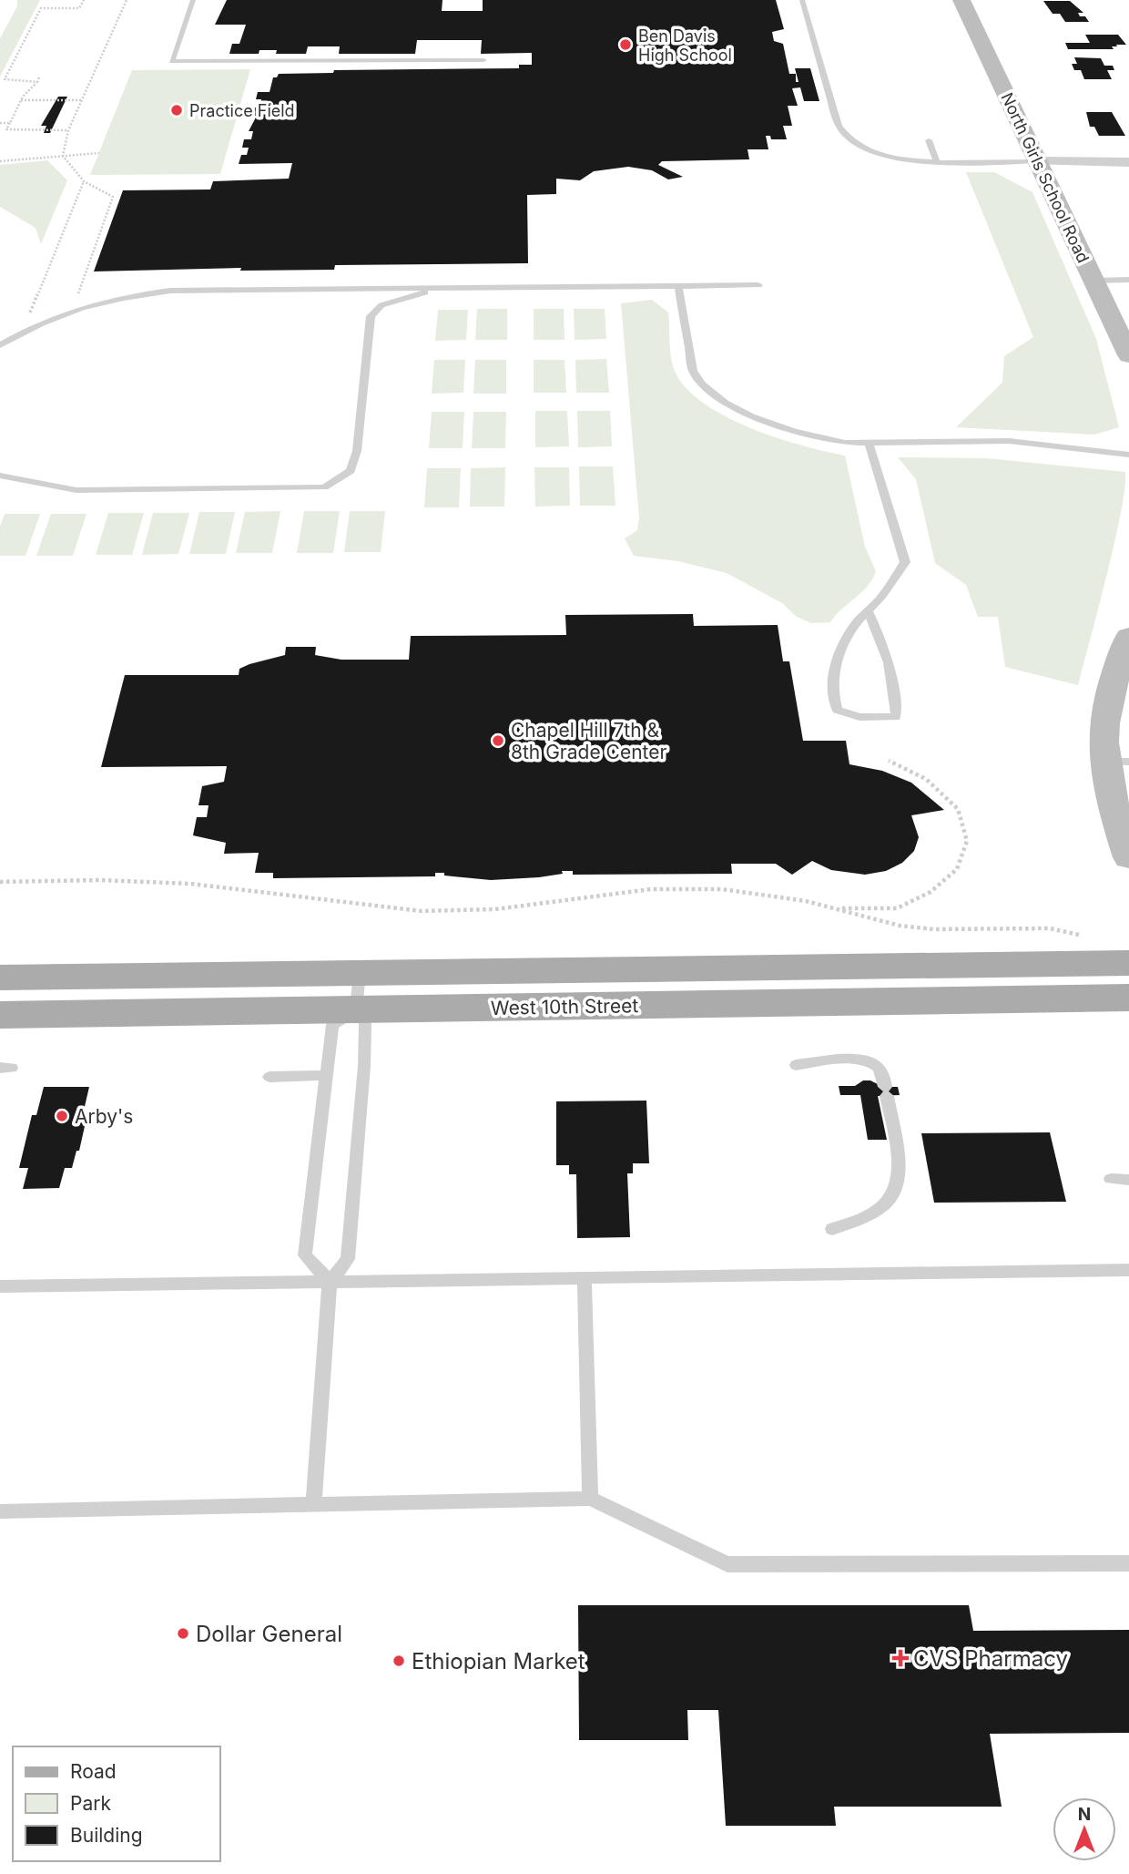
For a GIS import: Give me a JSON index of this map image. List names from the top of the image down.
{
  "streets": {
    "main road": ["North Girls School Road", "West 10th Street"]
  },
  "places": {
    "other": [
      "Ben Davis High School",
      "Practice Field",
      "Chapel Hill 7th & 8th Grade Center",
      "Arby's",
      "Dollar General",
      "Ethiopian Market"
    ],
    "health": ["CVS Pharmacy"]
  },
  "legend": ["Road", "Park", "Building"],
  "north": "top"
}
